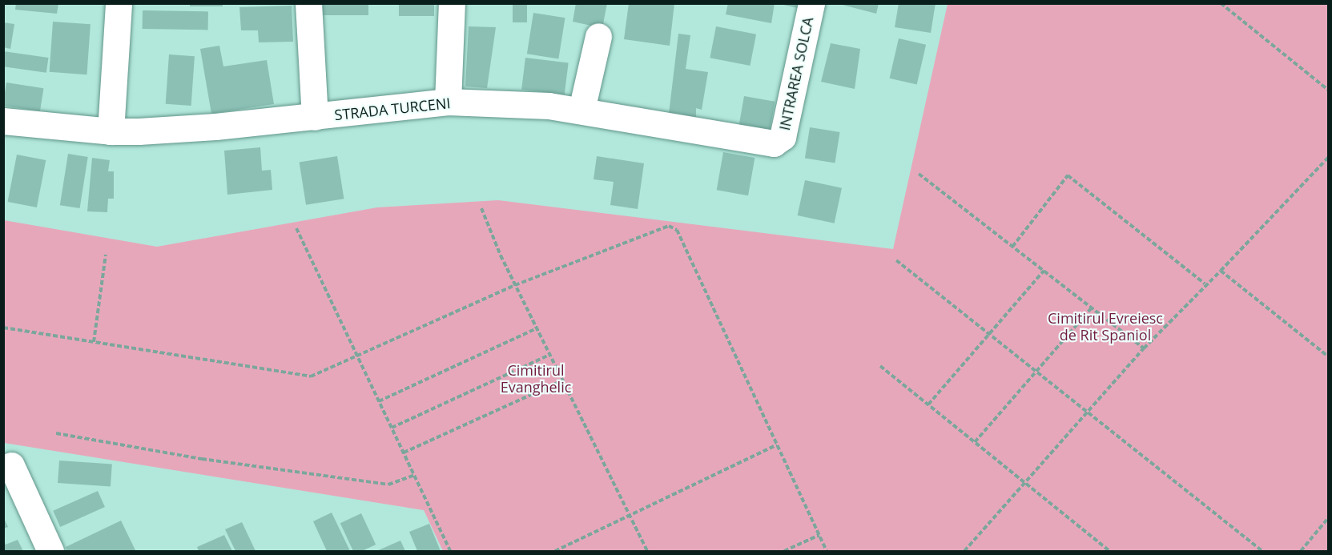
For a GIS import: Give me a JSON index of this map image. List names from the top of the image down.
{
  "streets": {
    "street": ["INTRAREA SOLCA", "STRADA TURCENI"]
  },
  "crossings": [
    ["INTRAREA SOLCA", "STRADA TURCENI"]
  ],
  "parks": ["Cimitirul Evreiesc de Rit Spaniol", "Cimitirul Evanghelic"]
}
